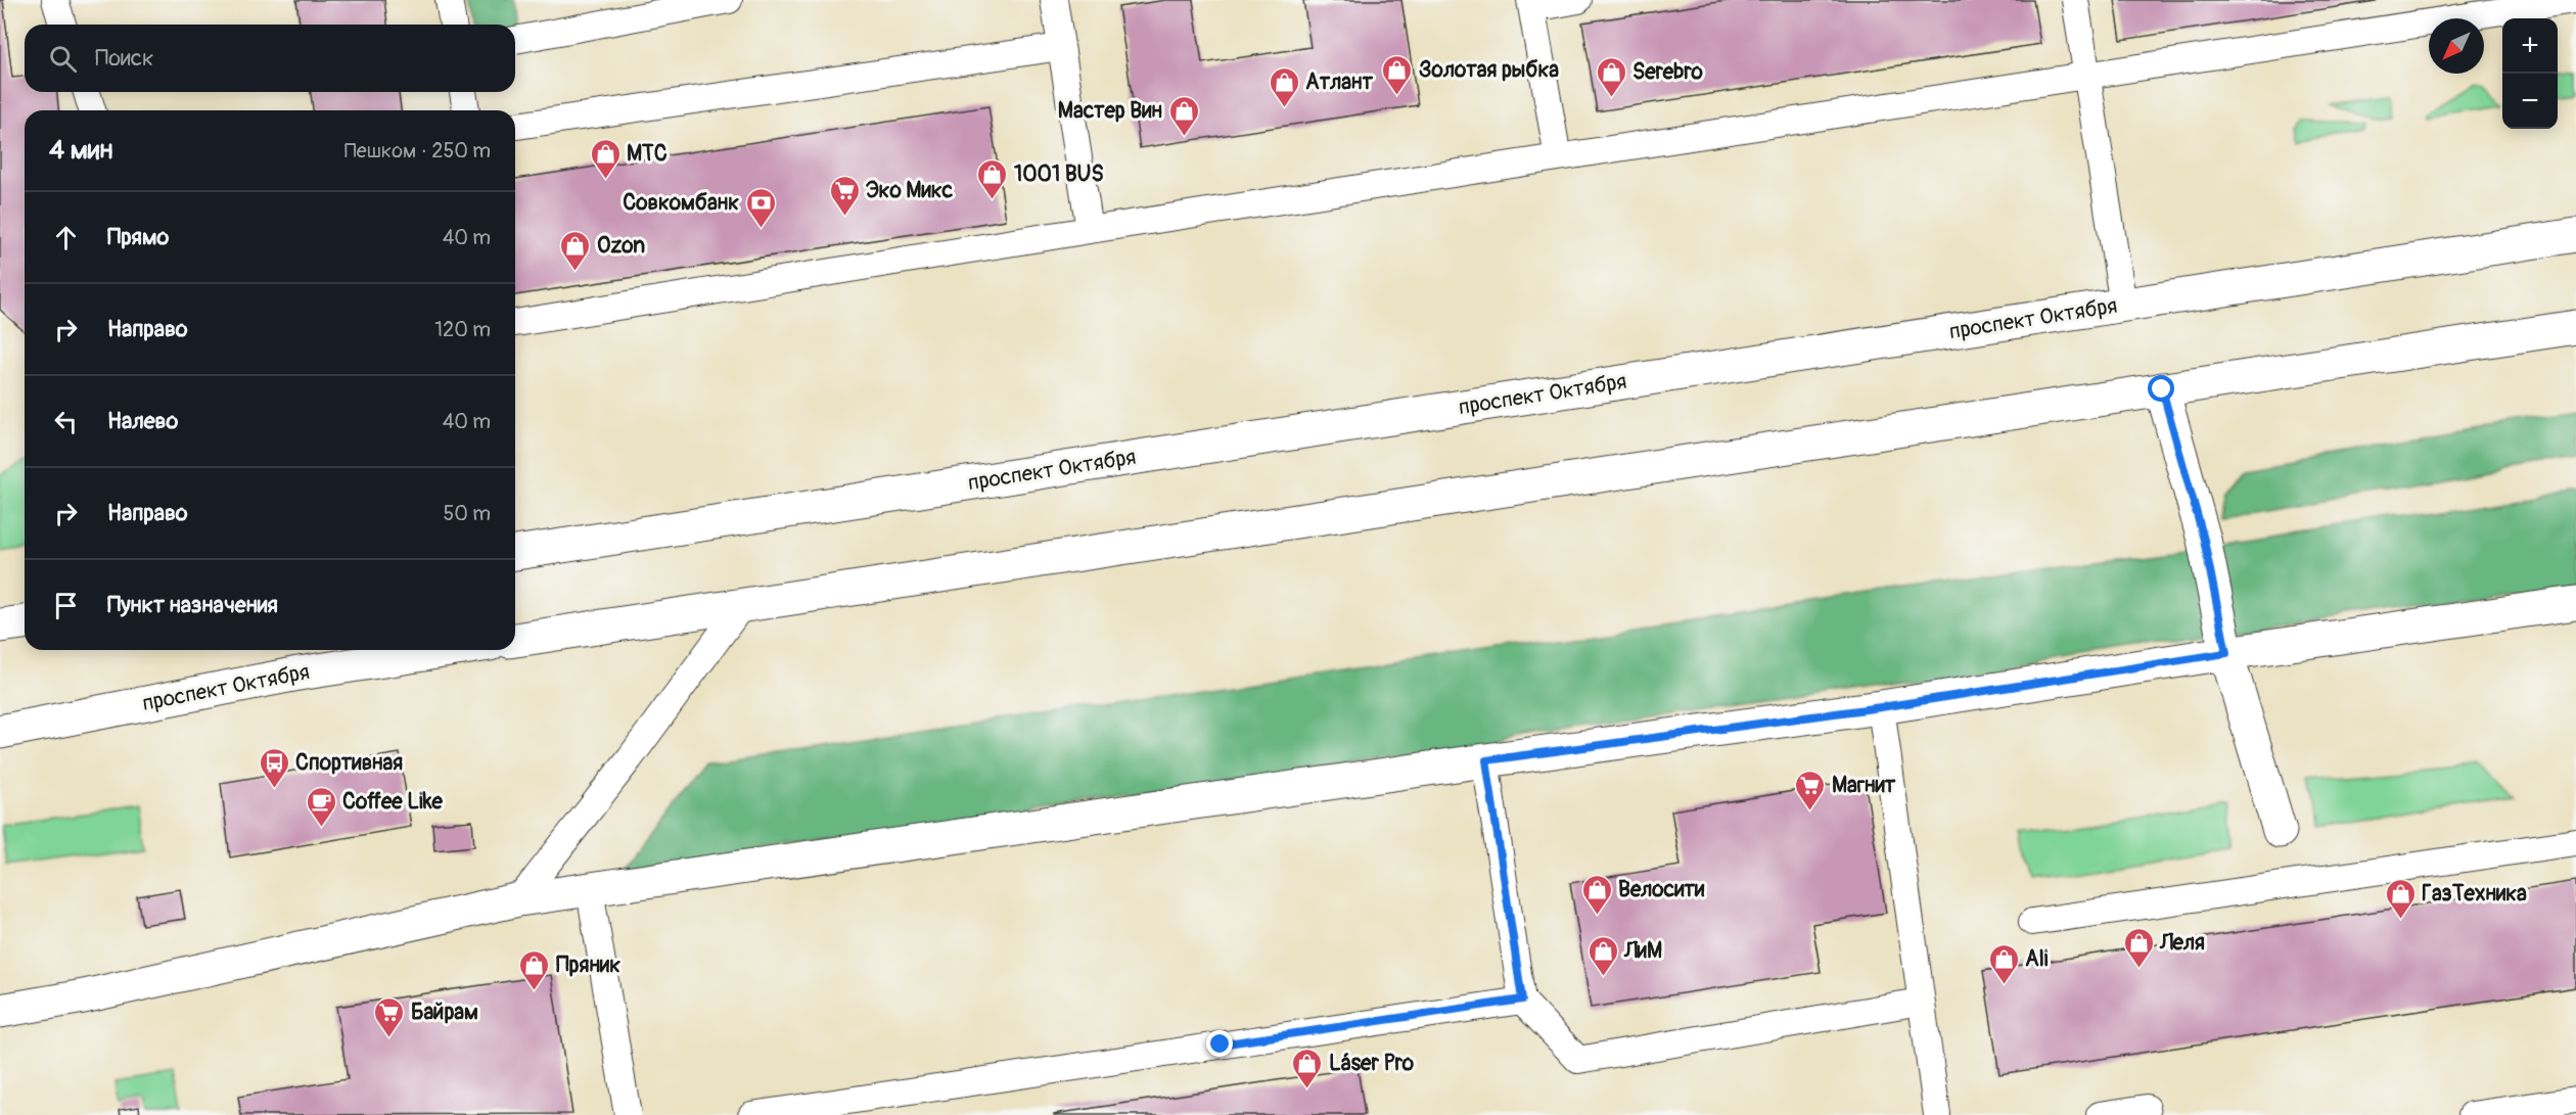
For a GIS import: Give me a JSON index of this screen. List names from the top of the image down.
{
  "streets": {
    "main road": ["проспект Октября"]
  },
  "places": {
    "shop": [
      "Золотая рыбка",
      "Serebro",
      "Атлант",
      "Мастер Вин",
      "МТС",
      "1001 BUS",
      "Ozon",
      "Велосити",
      "ГазТехника",
      "Леля",
      "ЛиМ",
      "Ali",
      "Пряник",
      "Láser Pro"
    ],
    "supermarket": ["Эко Микс", "Магнит", "Байрам"],
    "bank": ["Совкомбанк"],
    "bus stop": ["Спортивная"],
    "cafe": ["Coffee Like"]
  },
  "north": "bottom left",
  "page": {
    "map_buttons": ["+", "−"],
    "search": "Поиск",
    "heading": ["4 мин", "Пешком · 250 m"],
    "list": [
      ["Прямо", "40 m"],
      ["Направо", "120 m"],
      ["Налево", "40 m"],
      ["Направо", "50 m"],
      "Пункт назначения"
    ]
  }
}
